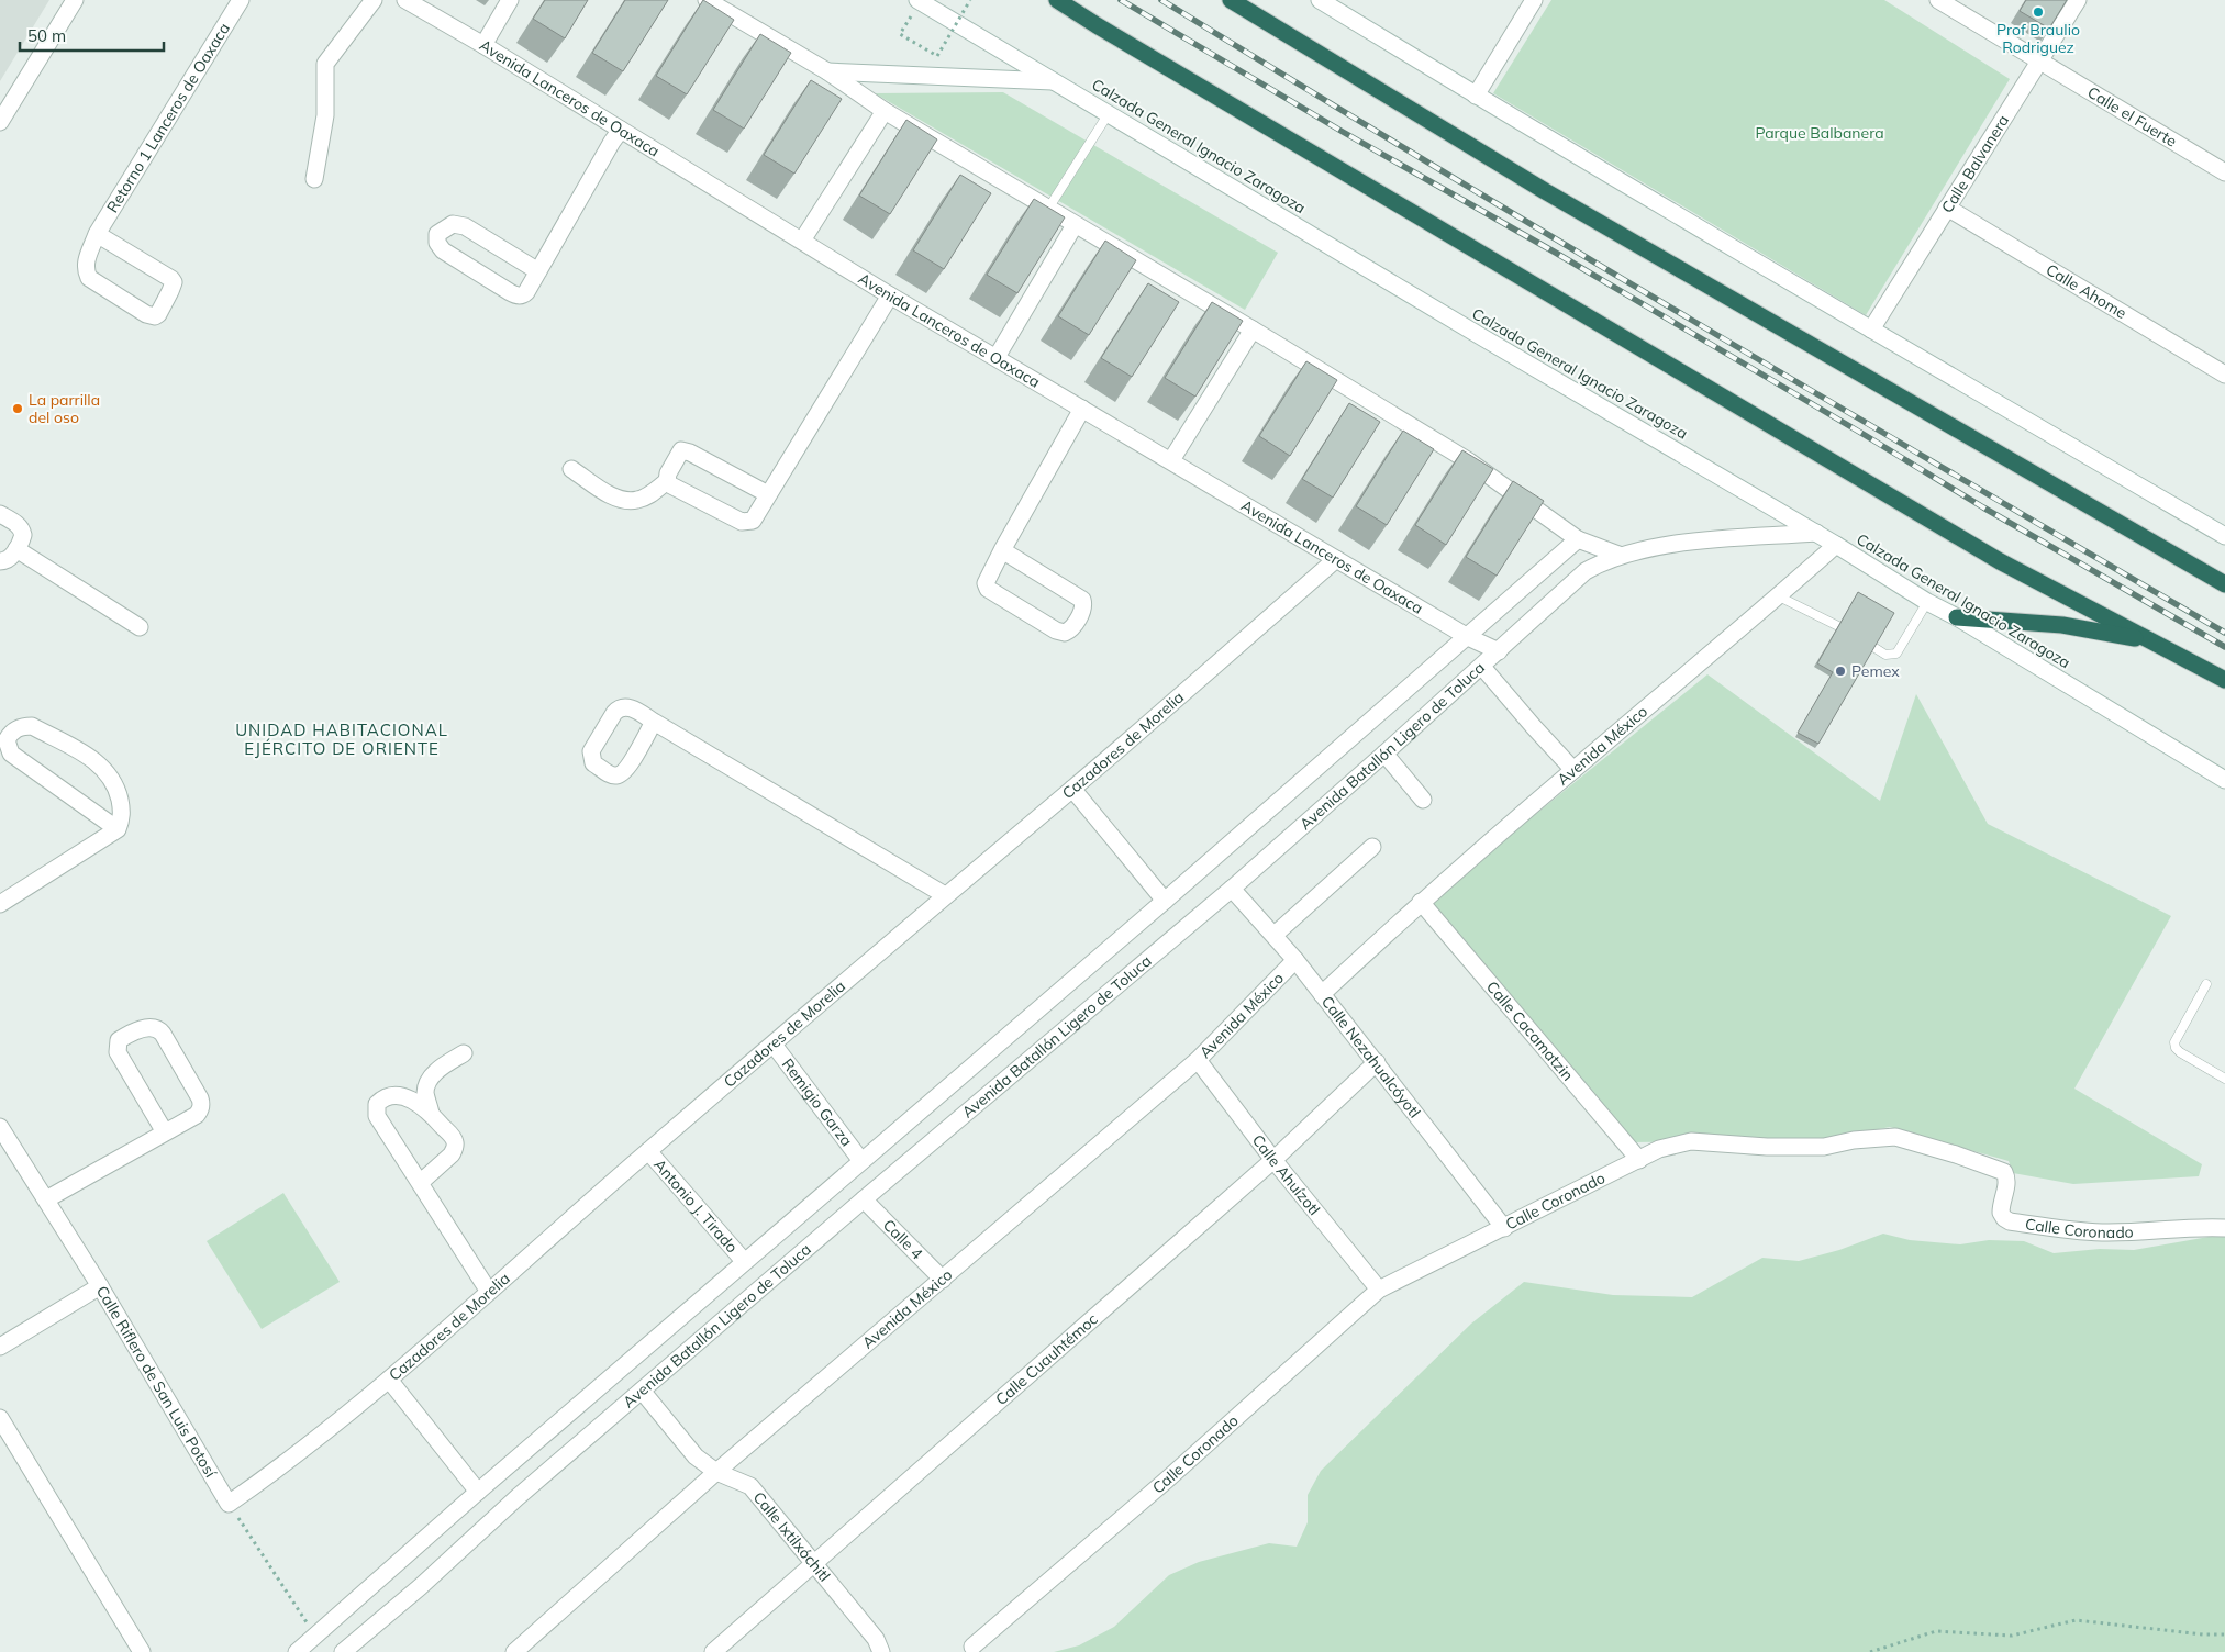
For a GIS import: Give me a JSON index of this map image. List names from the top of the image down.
{
  "streets": {
    "street": [
      "Avenida Lanceros de Oaxaca",
      "Retorno 1 Lanceros de Oaxaca",
      "Calle el Fuerte",
      "Calzada General Ignacio Zaragoza",
      "Calle Balvanera",
      "Calle Ahome",
      "Cazadores de Morelia",
      "Avenida Batallón Ligero de Toluca",
      "Avenida México",
      "Calle Cacamatzin",
      "Calle Nezahualcóyotl",
      "Remigio Garza",
      "Calle Ahuízotl",
      "Calle Coronado",
      "Antonio J. Tirado",
      "Calle 4",
      "Calle Cuauhtémoc",
      "Calle Riflero de San Luis Potosí",
      "Calle Ixtilxóchitl"
    ]
  },
  "crossings": [
    ["Avenida Lanceros de Oaxaca", "Cazadores de Morelia"],
    ["Avenida Lanceros de Oaxaca", "Avenida Batallón Ligero de Toluca"],
    ["Calle el Fuerte", "Calle Balvanera"],
    ["Calzada General Ignacio Zaragoza", "Avenida Batallón Ligero de Toluca"],
    ["Calzada General Ignacio Zaragoza", "Avenida México"],
    ["Calle Balvanera", "Calle Ahome"],
    ["Cazadores de Morelia", "Remigio Garza"],
    ["Cazadores de Morelia", "Antonio J. Tirado"],
    ["Cazadores de Morelia", "Calle Riflero de San Luis Potosí"],
    ["Avenida Batallón Ligero de Toluca", "Calle Nezahualcóyotl"],
    ["Avenida Batallón Ligero de Toluca", "Remigio Garza"],
    ["Avenida Batallón Ligero de Toluca", "Antonio J. Tirado"],
    ["Avenida Batallón Ligero de Toluca", "Calle 4"],
    ["Avenida Batallón Ligero de Toluca", "Calle Ixtilxóchitl"],
    ["Avenida México", "Calle Cacamatzin"],
    ["Avenida México", "Calle Nezahualcóyotl"],
    ["Avenida México", "Calle Ahuízotl"],
    ["Avenida México", "Calle 4"],
    ["Avenida México", "Calle Ixtilxóchitl"],
    ["Calle Cacamatzin", "Calle Coronado"],
    ["Calle Nezahualcóyotl", "Calle Coronado"],
    ["Calle Nezahualcóyotl", "Calle Cuauhtémoc"],
    ["Calle Ahuízotl", "Calle Coronado"],
    ["Calle Ahuízotl", "Calle Cuauhtémoc"],
    ["Calle Cuauhtémoc", "Calle Ixtilxóchitl"]
  ],
  "districts": ["UNIDAD HABITACIONAL EJÉRCITO DE ORIENTE"],
  "parks": ["Parque Balbanera"],
  "places": ["Prof Braulio Rodriguez", "La parrilla del oso", "Pemex"],
  "scale_bar": "50 m"
}
